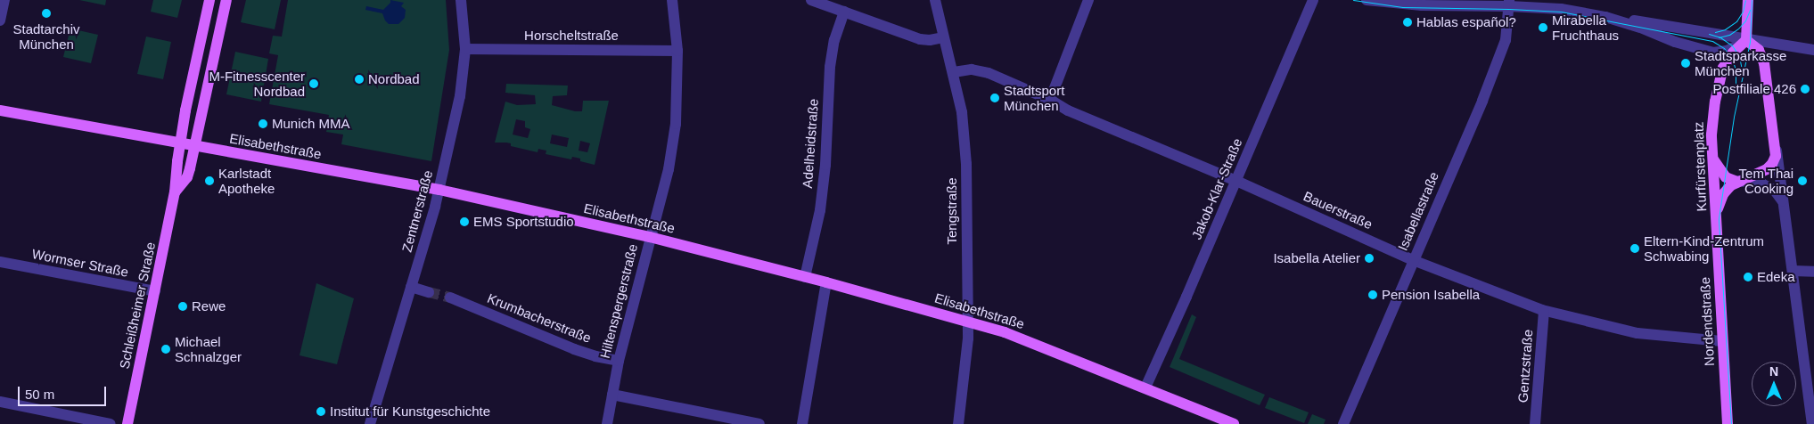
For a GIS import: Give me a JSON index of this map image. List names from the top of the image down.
{
  "streets": {
    "main road": [
      "Elisabethstraße",
      "Kurfürstenplatz",
      "Schleißheimer Straße",
      "Nordendstraße"
    ],
    "street": [
      "Horscheltstraße",
      "Adelheidstraße",
      "Jakob-Klar-Straße",
      "Bauerstraße",
      "Zentnerstraße",
      "Tengstraße",
      "Isabellastraße",
      "Wormser Straße",
      "Hiltenspergerstraße",
      "Krumbacherstraße",
      "Gentzstraße"
    ]
  },
  "crossings": [
    ["Horscheltstraße", "Zentnerstraße"],
    ["Horscheltstraße", "Hiltenspergerstraße"],
    ["Adelheidstraße", "Elisabethstraße"],
    ["Elisabethstraße", "Jakob-Klar-Straße"],
    ["Elisabethstraße", "Zentnerstraße"],
    ["Elisabethstraße", "Tengstraße"],
    ["Elisabethstraße", "Hiltenspergerstraße"],
    ["Elisabethstraße", "Schleißheimer Straße"],
    ["Kurfürstenplatz", "Nordendstraße"],
    ["Jakob-Klar-Straße", "Bauerstraße"],
    ["Bauerstraße", "Tengstraße"],
    ["Bauerstraße", "Isabellastraße"],
    ["Bauerstraße", "Nordendstraße"],
    ["Bauerstraße", "Gentzstraße"],
    ["Wormser Straße", "Schleißheimer Straße"],
    ["Hiltenspergerstraße", "Krumbacherstraße"]
  ],
  "places": [
    "Stadtarchiv München",
    "Hablas español?",
    "Mirabella Fruchthaus",
    "Stadtsparkasse München",
    "Nordbad",
    "M-Fitnesscenter Nordbad",
    "Postfiliale 426",
    "Stadtsport München",
    "Munich MMA",
    "Karlstadt Apotheke",
    "Tem Thai Cooking",
    "EMS Sportstudio",
    "Eltern-Kind-Zentrum Schwabing",
    "Isabella Atelier",
    "Edeka",
    "Pension Isabella",
    "Rewe",
    "Michael Schnalzger",
    "Institut für Kunstgeschichte"
  ],
  "scale_bar": "50 m",
  "north": "top"
}
